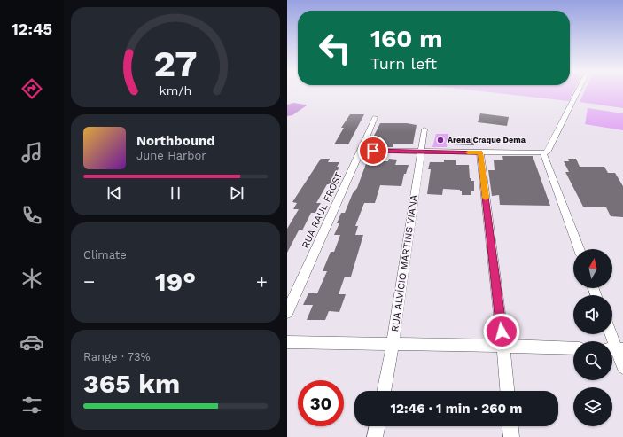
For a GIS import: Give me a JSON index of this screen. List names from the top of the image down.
{
  "streets": {
    "street": ["RUA RAUL FROST", "RUA ALVÍCIO MARTINS VIANA"]
  },
  "places": ["Arena Craque Dema"],
  "north": "top",
  "page": {
    "tabs": "12:45",
    "turn": ["160 m", "Turn left"],
    "song": ["Northbound", "June Harbor"],
    "tile": [
      "Climate",
      ["Range · 73%", "365 km"]
    ],
    "heat": ["−", "19°", "+"],
    "limit": "30",
    "trip": "12:46 · 1 min · 260 m",
    "gauge": ["27", "km/h"]
  }
}
